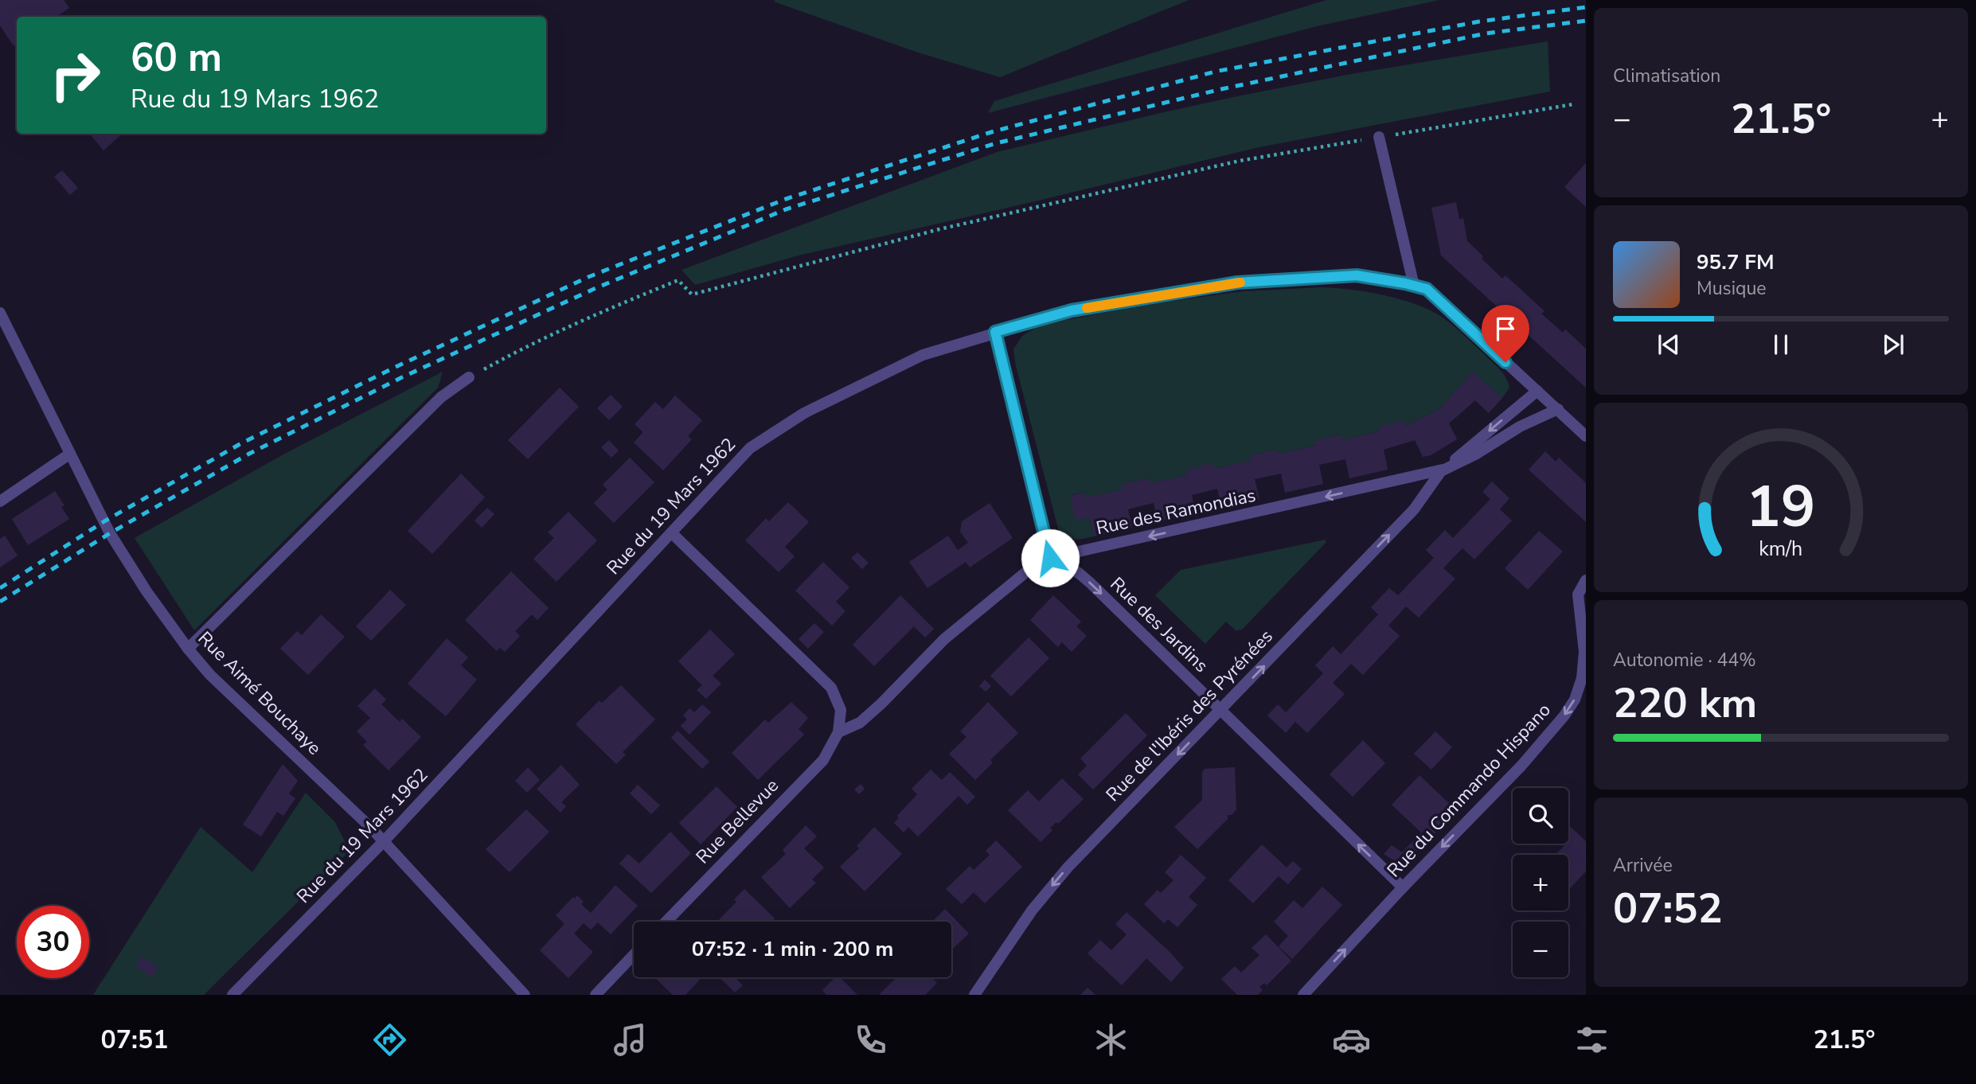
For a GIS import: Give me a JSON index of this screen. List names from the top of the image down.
{
  "streets": {
    "street": [
      "Rue du 19 Mars 1962",
      "Rue des Ramondias",
      "Rue des Jardins",
      "Rue Aimé Bouchaye",
      "Rue de l'Ibéris des Pyrénées",
      "Rue du Commando Hispano",
      "Rue Bellevue"
    ]
  },
  "crossings": [
    ["Rue du 19 Mars 1962", "Rue des Ramondias"],
    ["Rue du 19 Mars 1962", "Rue Aimé Bouchaye"],
    ["Rue du 19 Mars 1962", "Rue Bellevue"],
    ["Rue des Ramondias", "Rue des Jardins"],
    ["Rue des Ramondias", "Rue de l'Ibéris des Pyrénées"],
    ["Rue des Ramondias", "Rue Bellevue"],
    ["Rue des Jardins", "Rue de l'Ibéris des Pyrénées"],
    ["Rue des Jardins", "Rue du Commando Hispano"]
  ],
  "one_way": ["Rue des Ramondias"],
  "page": {
    "tile": [
      "Climatisation",
      ["Autonomie · 44%", "220 km"],
      ["Arrivée", "07:52"]
    ],
    "turn": ["60 m", "Rue du 19 Mars 1962"],
    "heat": ["−", "21.5°", "+"],
    "song": ["95.7 FM", "Musique"],
    "map_buttons": ["+", "−"],
    "limit": "30",
    "trip": "07:52 · 1 min · 200 m",
    "tabs": ["07:51", "21.5°"],
    "gauge": ["19", "km/h"]
  }
}
